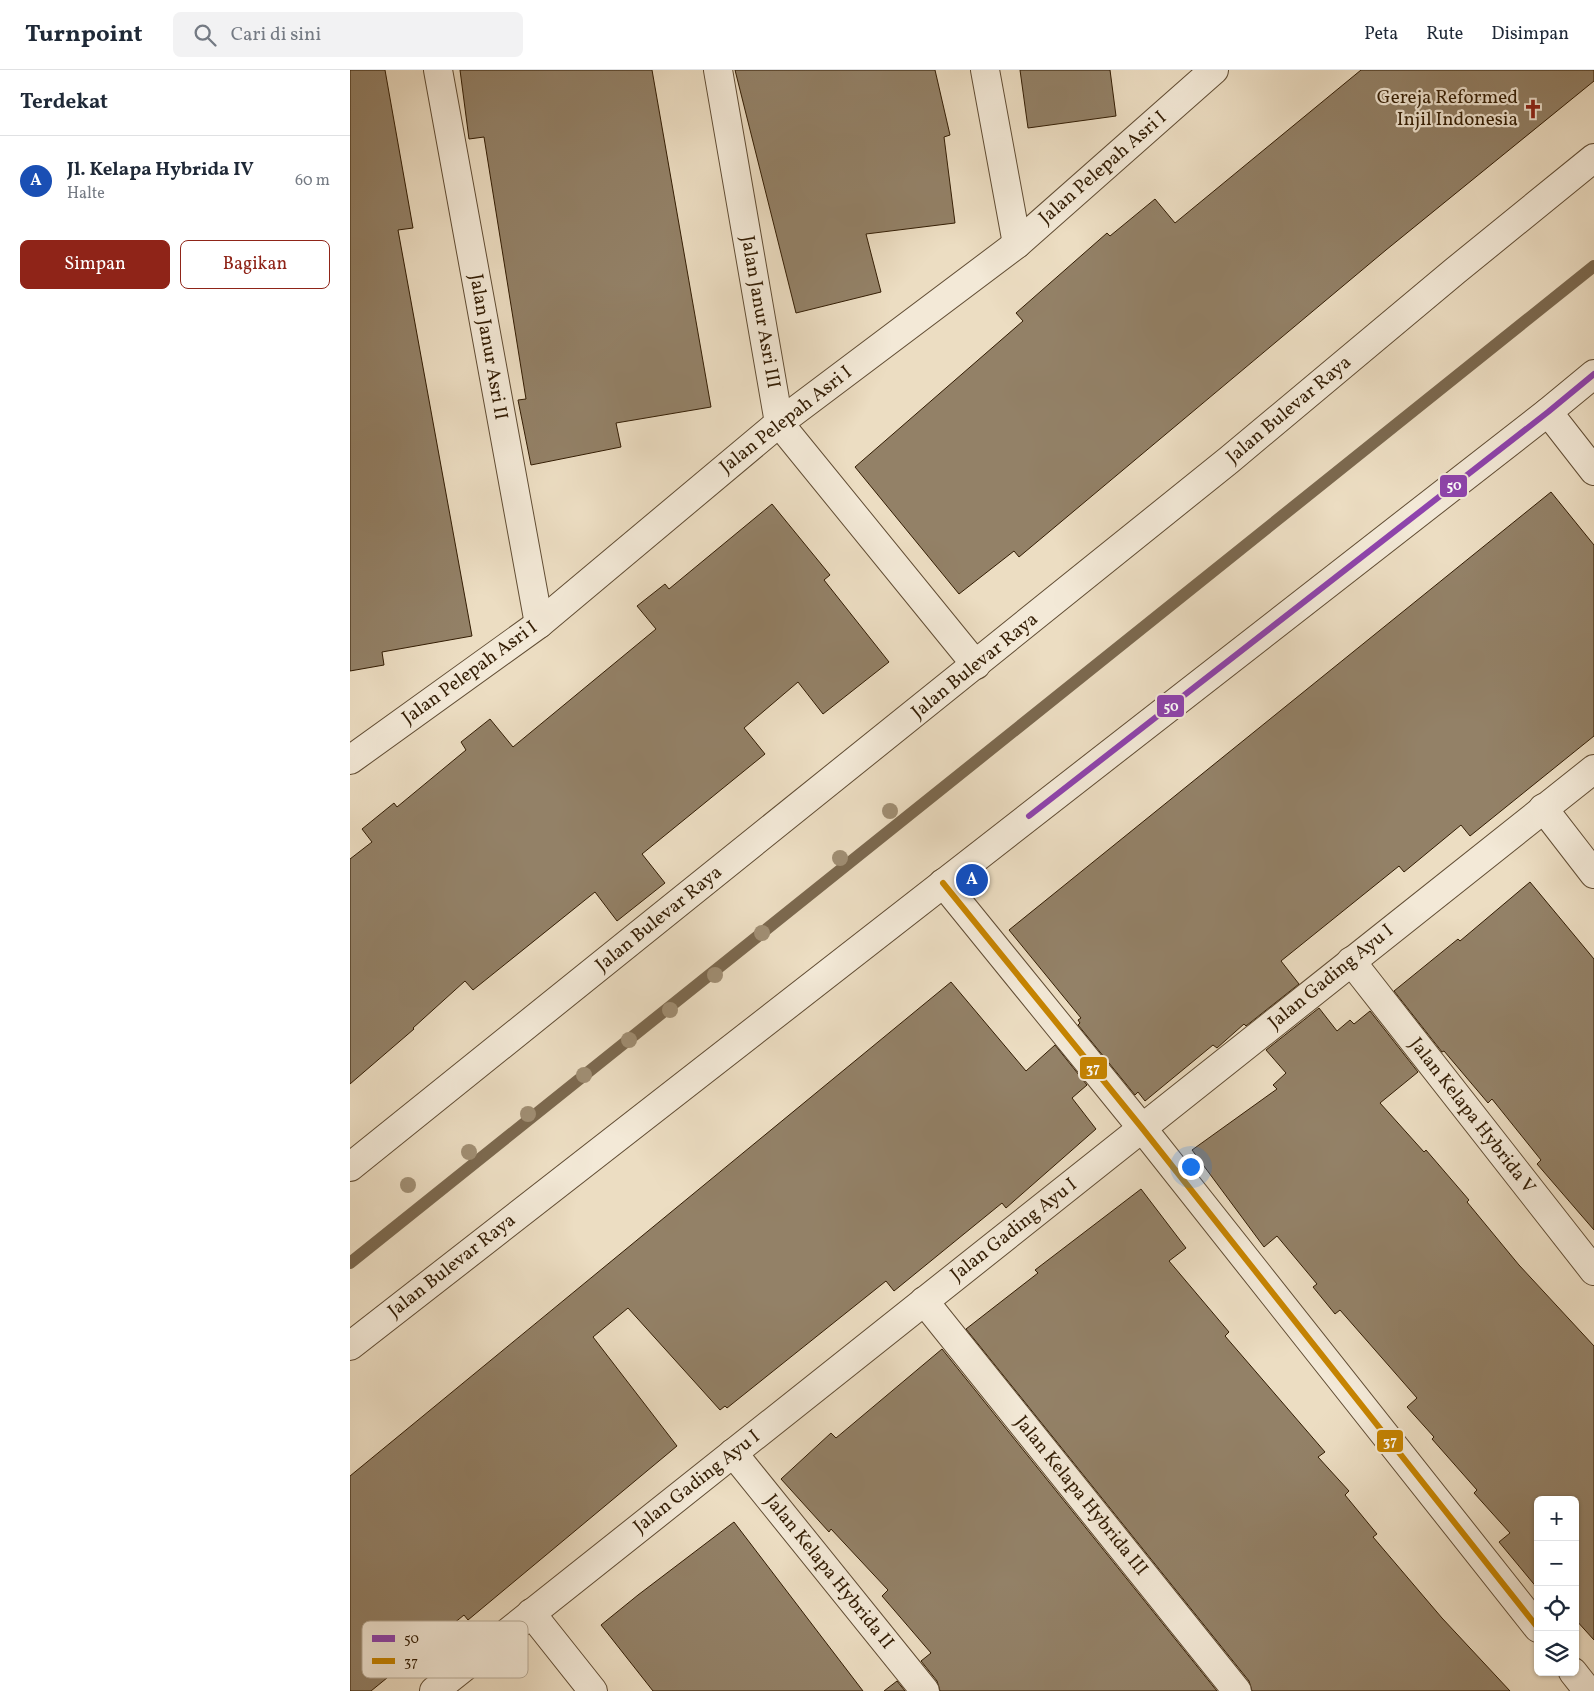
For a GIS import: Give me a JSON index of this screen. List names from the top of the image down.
{
  "streets": {
    "street": [
      "Jalan Pelepah Asri I",
      "Jalan Janur Asri III",
      "Jalan Janur Asri II",
      "Jalan Bulevar Raya",
      "Jalan Gading Ayu I",
      "Jalan Kelapa Hybrida V",
      "Jalan Kelapa Hybrida III",
      "Jalan Kelapa Hybrida II"
    ]
  },
  "crossings": [
    ["Jalan Pelepah Asri I", "Jalan Janur Asri III"],
    ["Jalan Pelepah Asri I", "Jalan Janur Asri II"],
    ["Jalan Janur Asri III", "Jalan Bulevar Raya"],
    ["Jalan Gading Ayu I", "Jalan Kelapa Hybrida V"],
    ["Jalan Gading Ayu I", "Jalan Kelapa Hybrida III"],
    ["Jalan Gading Ayu I", "Jalan Kelapa Hybrida II"]
  ],
  "places": {
    "church": ["Gereja Reformed Injil Indonesia"]
  },
  "lines": ["transit line 50", "transit line 37"],
  "legend": ["50", "37"],
  "page": {
    "header": "Turnpoint",
    "search": "Cari di sini",
    "nav": ["Peta", "Rute", "Disimpan"],
    "heading": "Terdekat",
    "list": [
      {
        "mark": "A",
        "name": "Jl. Kelapa Hybrida IV",
        "note": "Halte",
        "value": "60 m"
      }
    ],
    "buttons": ["Simpan", "Bagikan"],
    "pins": "A",
    "map_buttons": ["+", "−"]
  }
}
